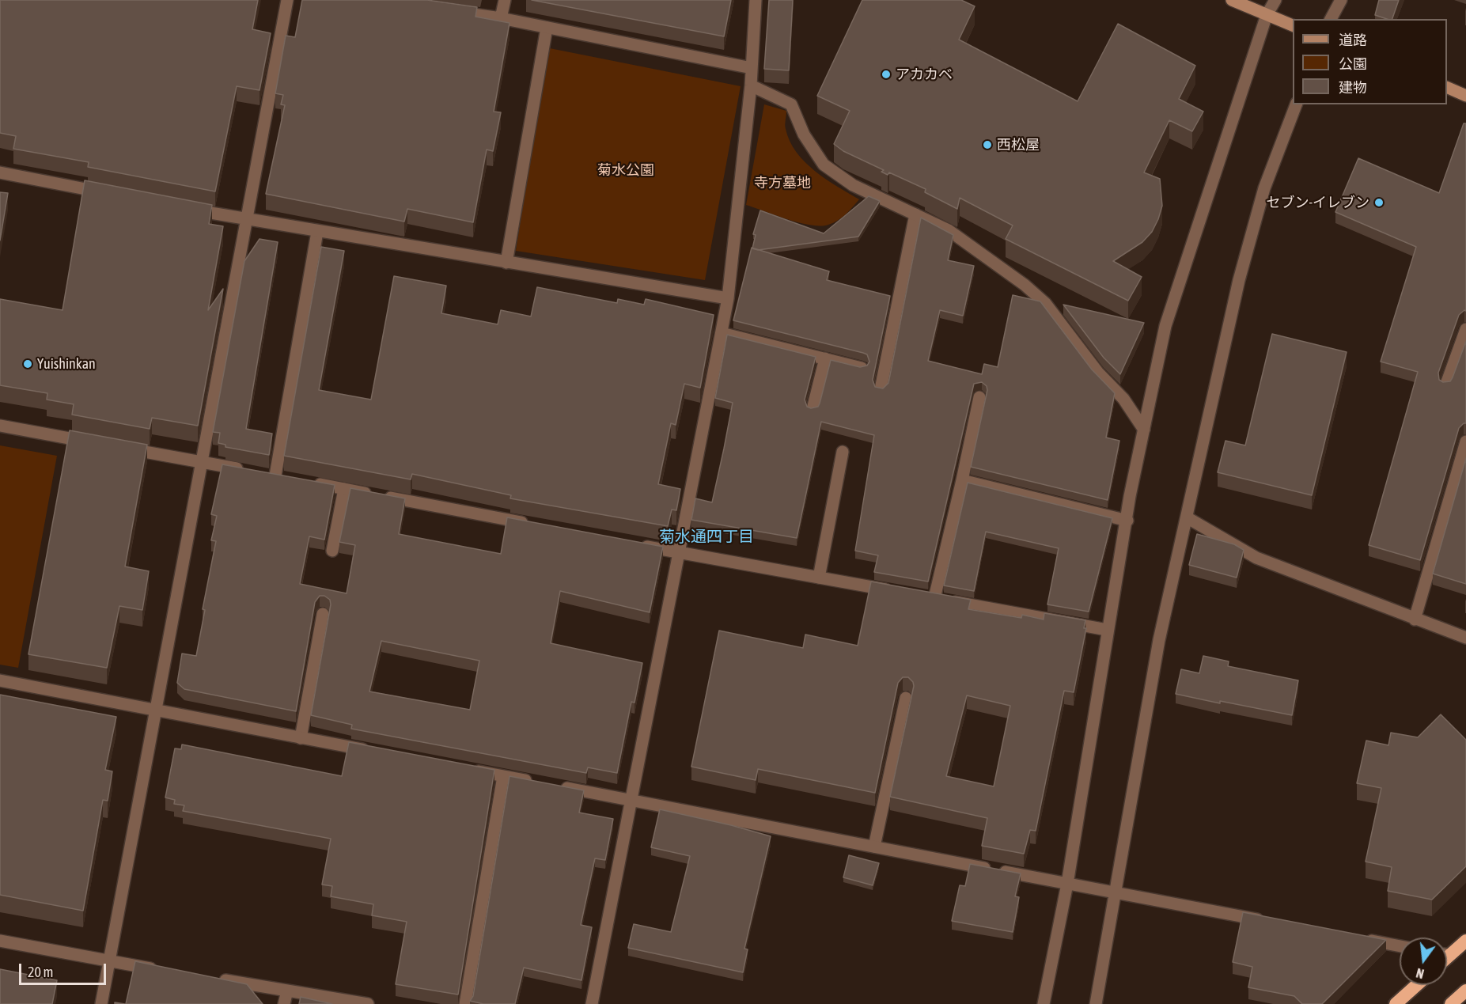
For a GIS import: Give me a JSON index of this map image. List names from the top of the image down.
{
  "districts": ["菊水通四丁目"],
  "parks": ["菊水公園", "寺方墓地"],
  "places": [
    "アカカベ",
    "西松屋",
    "セブン-イレブン",
    "Yuishinkan"
  ],
  "legend": ["道路", "公園", "建物"],
  "scale_bar": "20 m",
  "north": "bottom"
}
